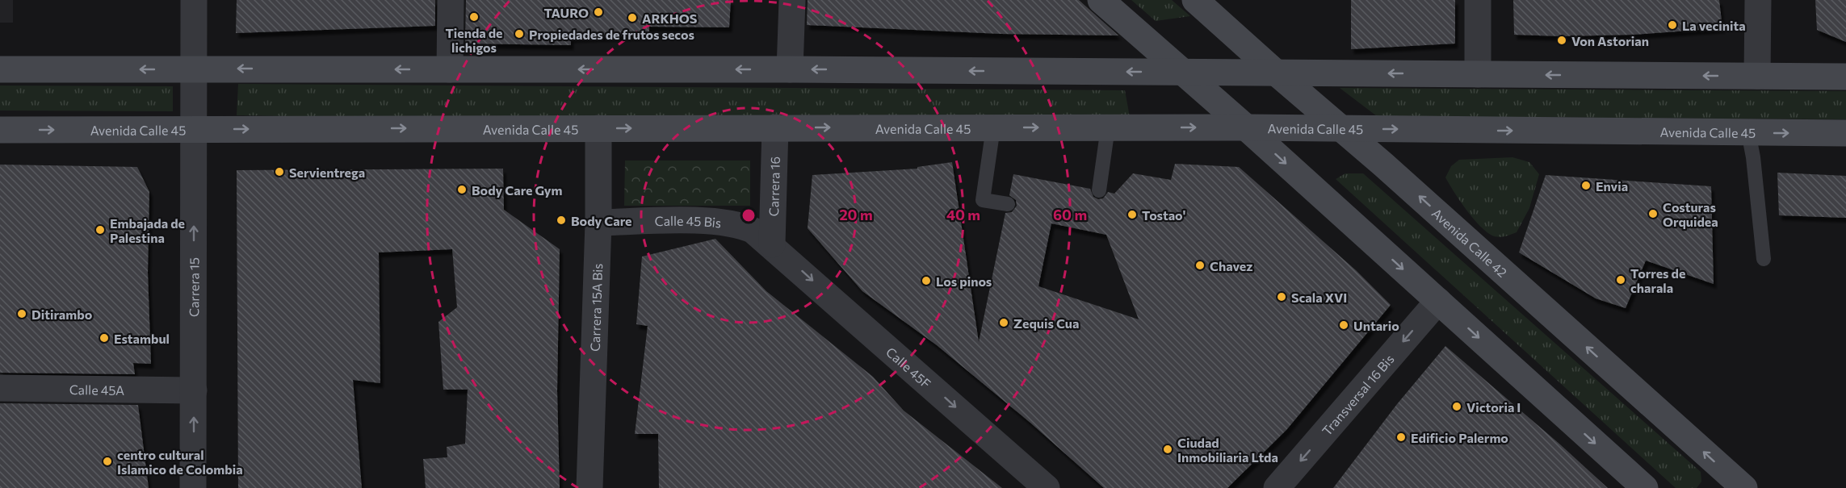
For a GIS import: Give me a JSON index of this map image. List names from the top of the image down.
{
  "streets": {
    "main road": ["Avenida Calle 45", "Avenida Calle 42"],
    "street": [
      "Carrera 16",
      "Calle 45 Bis",
      "Carrera 15",
      "Carrera 15A Bis",
      "Calle 45F",
      "Calle 45A",
      "Transversal 16 Bis"
    ]
  },
  "crossings": [
    ["Avenida Calle 45", "Carrera 16"],
    ["Avenida Calle 45", "Avenida Calle 42"],
    ["Avenida Calle 45", "Carrera 15"],
    ["Avenida Calle 45", "Carrera 15A Bis"],
    ["Carrera 16", "Calle 45 Bis"],
    ["Carrera 16", "Calle 45F"],
    ["Calle 45 Bis", "Carrera 15A Bis"],
    ["Calle 45 Bis", "Calle 45F"],
    ["Carrera 15", "Calle 45A"]
  ],
  "one_way": ["Carrera 15", "Calle 45F", "Transversal 16 Bis"],
  "places": [
    "TAURO",
    "Tienda de lichigos",
    "ARKHOS",
    "La vecinita",
    "Propiedades de frutos secos",
    "Von Astorian",
    "Servientrega",
    "Envia",
    "Body Care Gym",
    "Costuras Orquidea",
    "Tostao'",
    "Body Care",
    "Embajada de Palestina",
    "Chavez",
    "Torres de charala",
    "Los pinos",
    "Scala XVI",
    "Ditirambo",
    "Zequis Cua",
    "Untario",
    "Estambul",
    "Victoria I",
    "Edificio Palermo",
    "Ciudad Inmobiliaria Ltda",
    "centro cultural Islamico de Colombia"
  ],
  "rings": ["20 m", "40 m", "60 m"]
}
